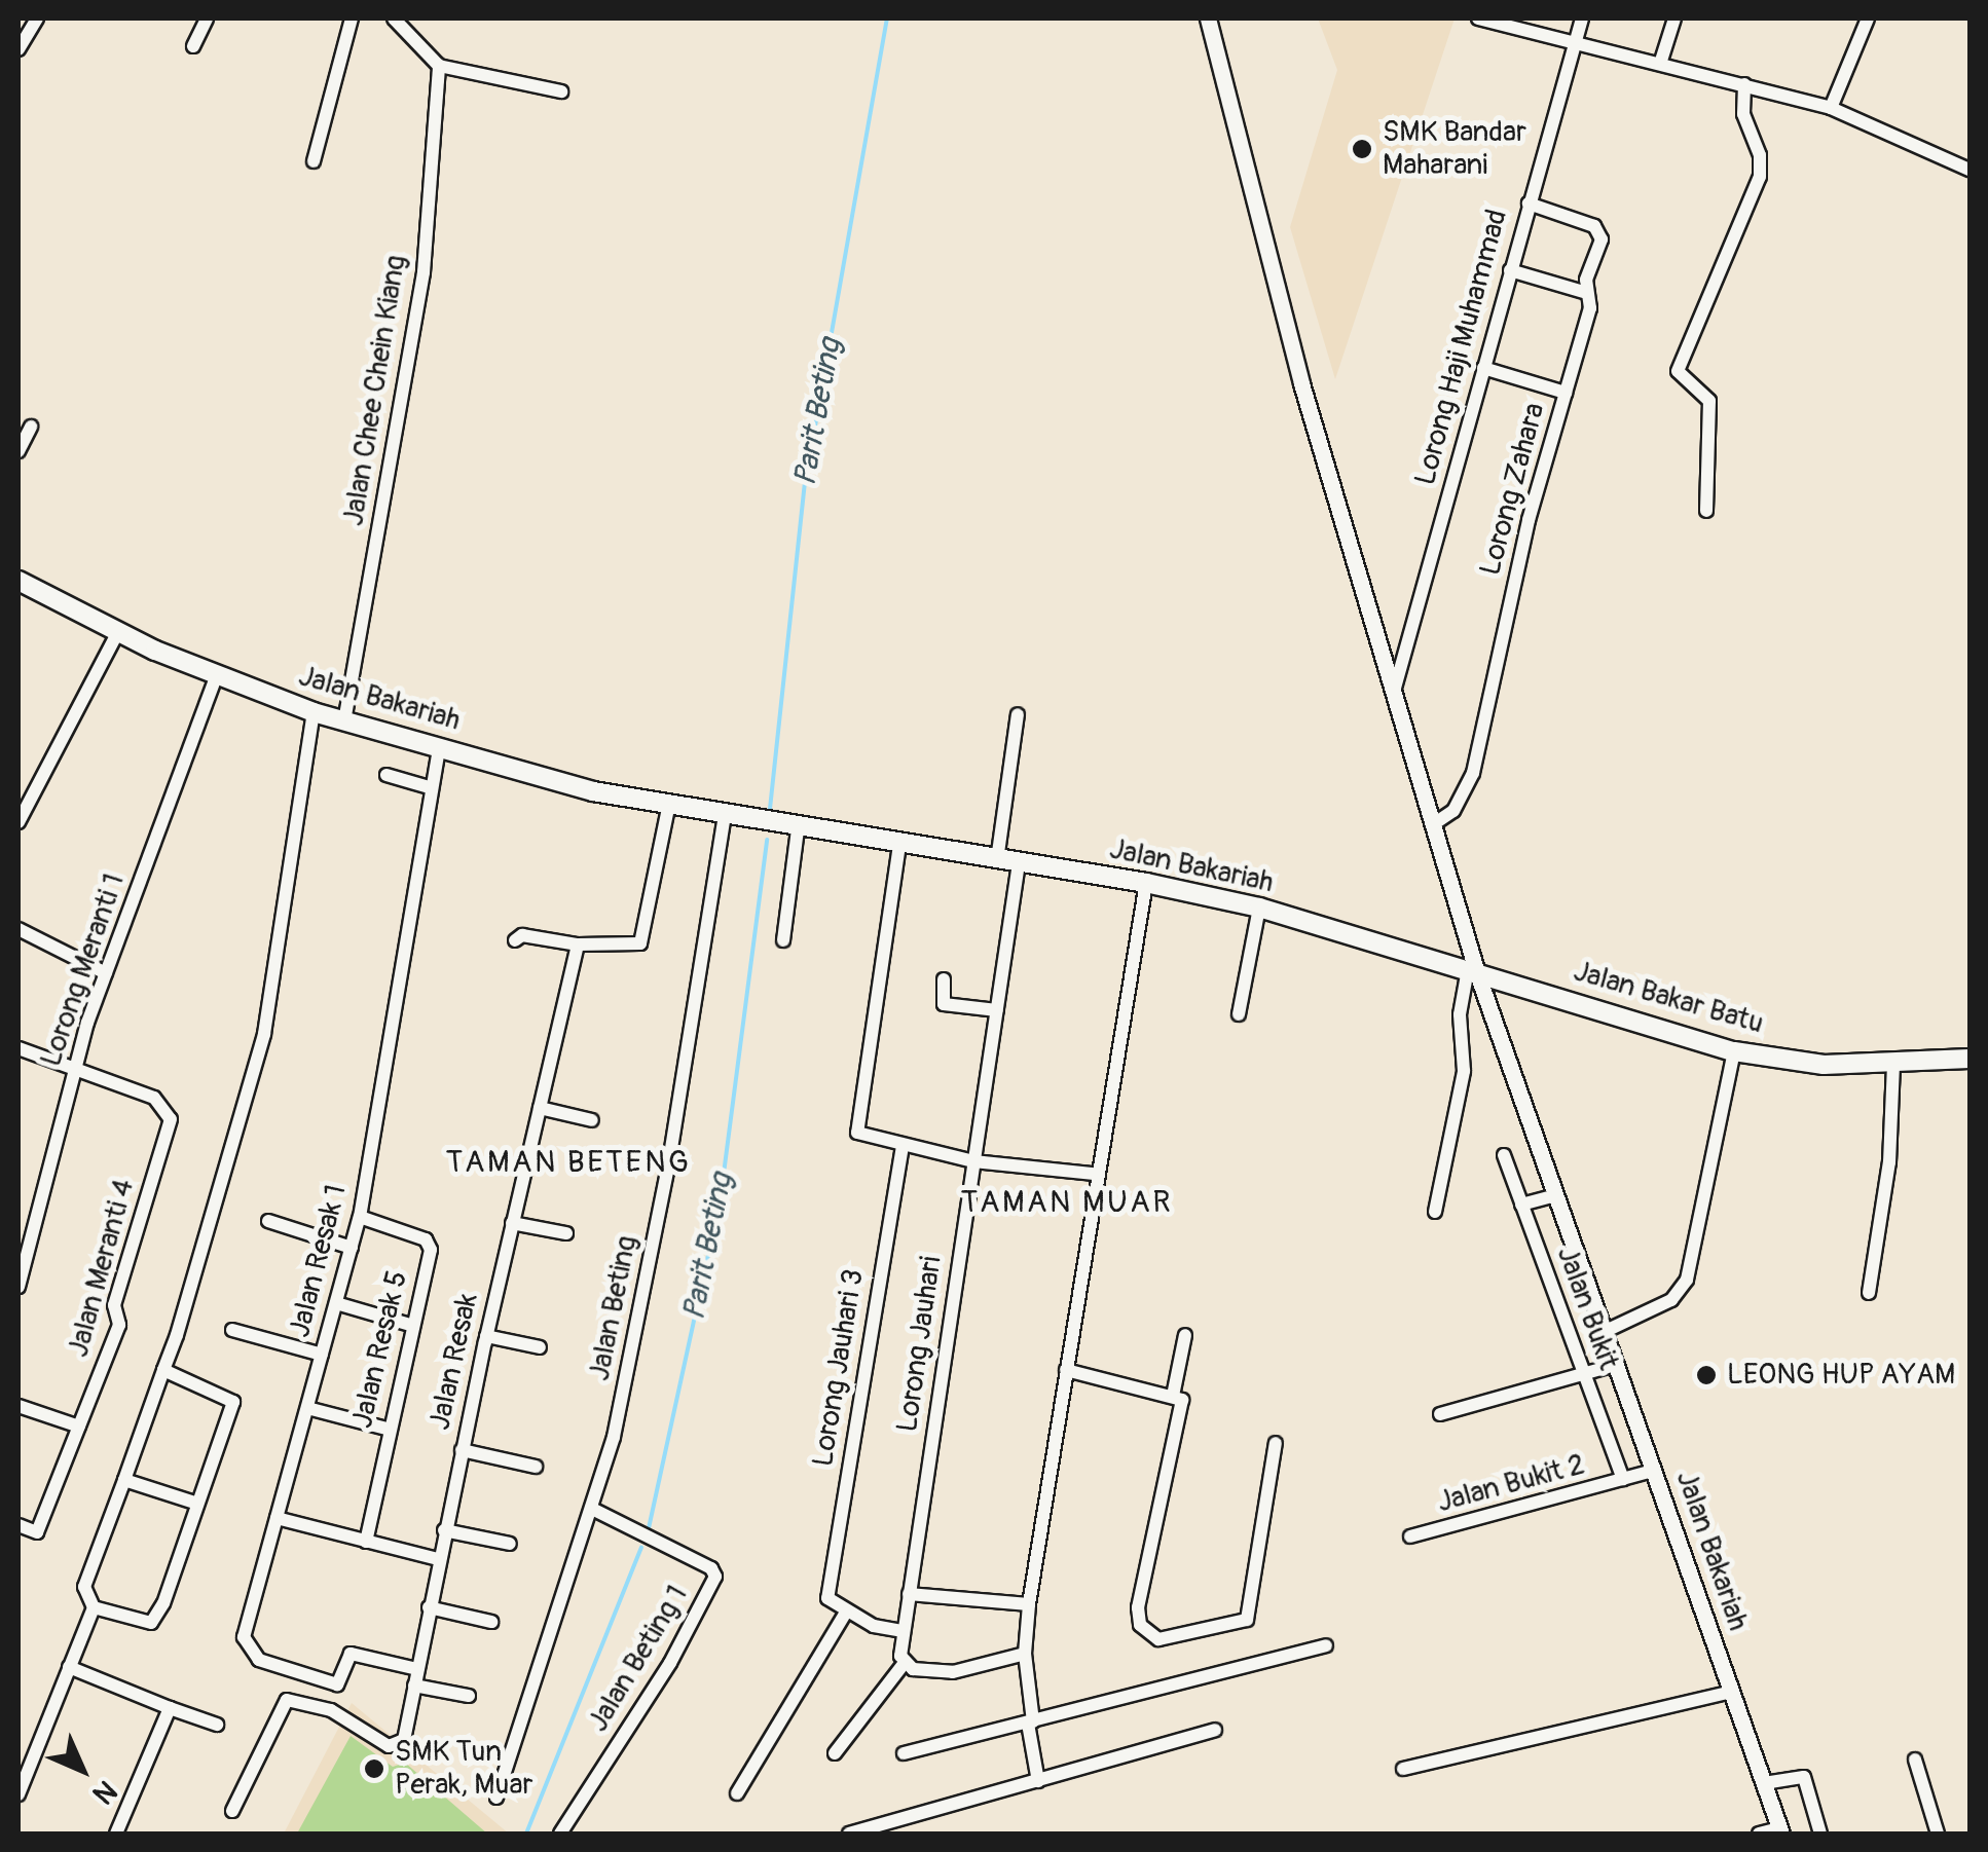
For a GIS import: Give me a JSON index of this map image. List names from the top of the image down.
{
  "streets": {
    "main road": ["Jalan Bakariah", "Jalan Bakar Batu"],
    "street": [
      "Lorong Haji Muhammad",
      "Jalan Chee Chein Kiang",
      "Lorong Zahara",
      "Lorong Meranti 1",
      "Jalan Resak 1",
      "Jalan Meranti 4",
      "Jalan Beting",
      "Jalan Bukit",
      "Lorong Jauhari",
      "Jalan Resak 5",
      "Jalan Resak",
      "Lorong Jauhari 3",
      "Jalan Bukit 2",
      "Jalan Beting 1"
    ]
  },
  "crossings": [
    ["Lorong Haji Muhammad", "Lorong Zahara"],
    ["Jalan Chee Chein Kiang", "Jalan Bakariah"],
    ["Jalan Bakariah", "Lorong Meranti 1"],
    ["Jalan Bakariah", "Jalan Bakar Batu"],
    ["Jalan Bakariah", "Jalan Resak 1"],
    ["Jalan Bakariah", "Jalan Beting"],
    ["Jalan Bakariah", "Lorong Jauhari"],
    ["Jalan Bakariah", "Jalan Bukit 2"],
    ["Lorong Meranti 1", "Jalan Meranti 4"],
    ["Jalan Resak 1", "Jalan Resak 5"],
    ["Jalan Resak 1", "Jalan Resak"],
    ["Jalan Beting", "Jalan Beting 1"],
    ["Jalan Bukit", "Jalan Bukit 2"]
  ],
  "districts": ["TAMAN BETENG", "TAMAN MUAR"],
  "water": ["Parit Beting"],
  "places": ["SMK Bandar Maharani", "LEONG HUP AYAM", "SMK Tun Perak, Muar"],
  "north": "bottom right"
}
